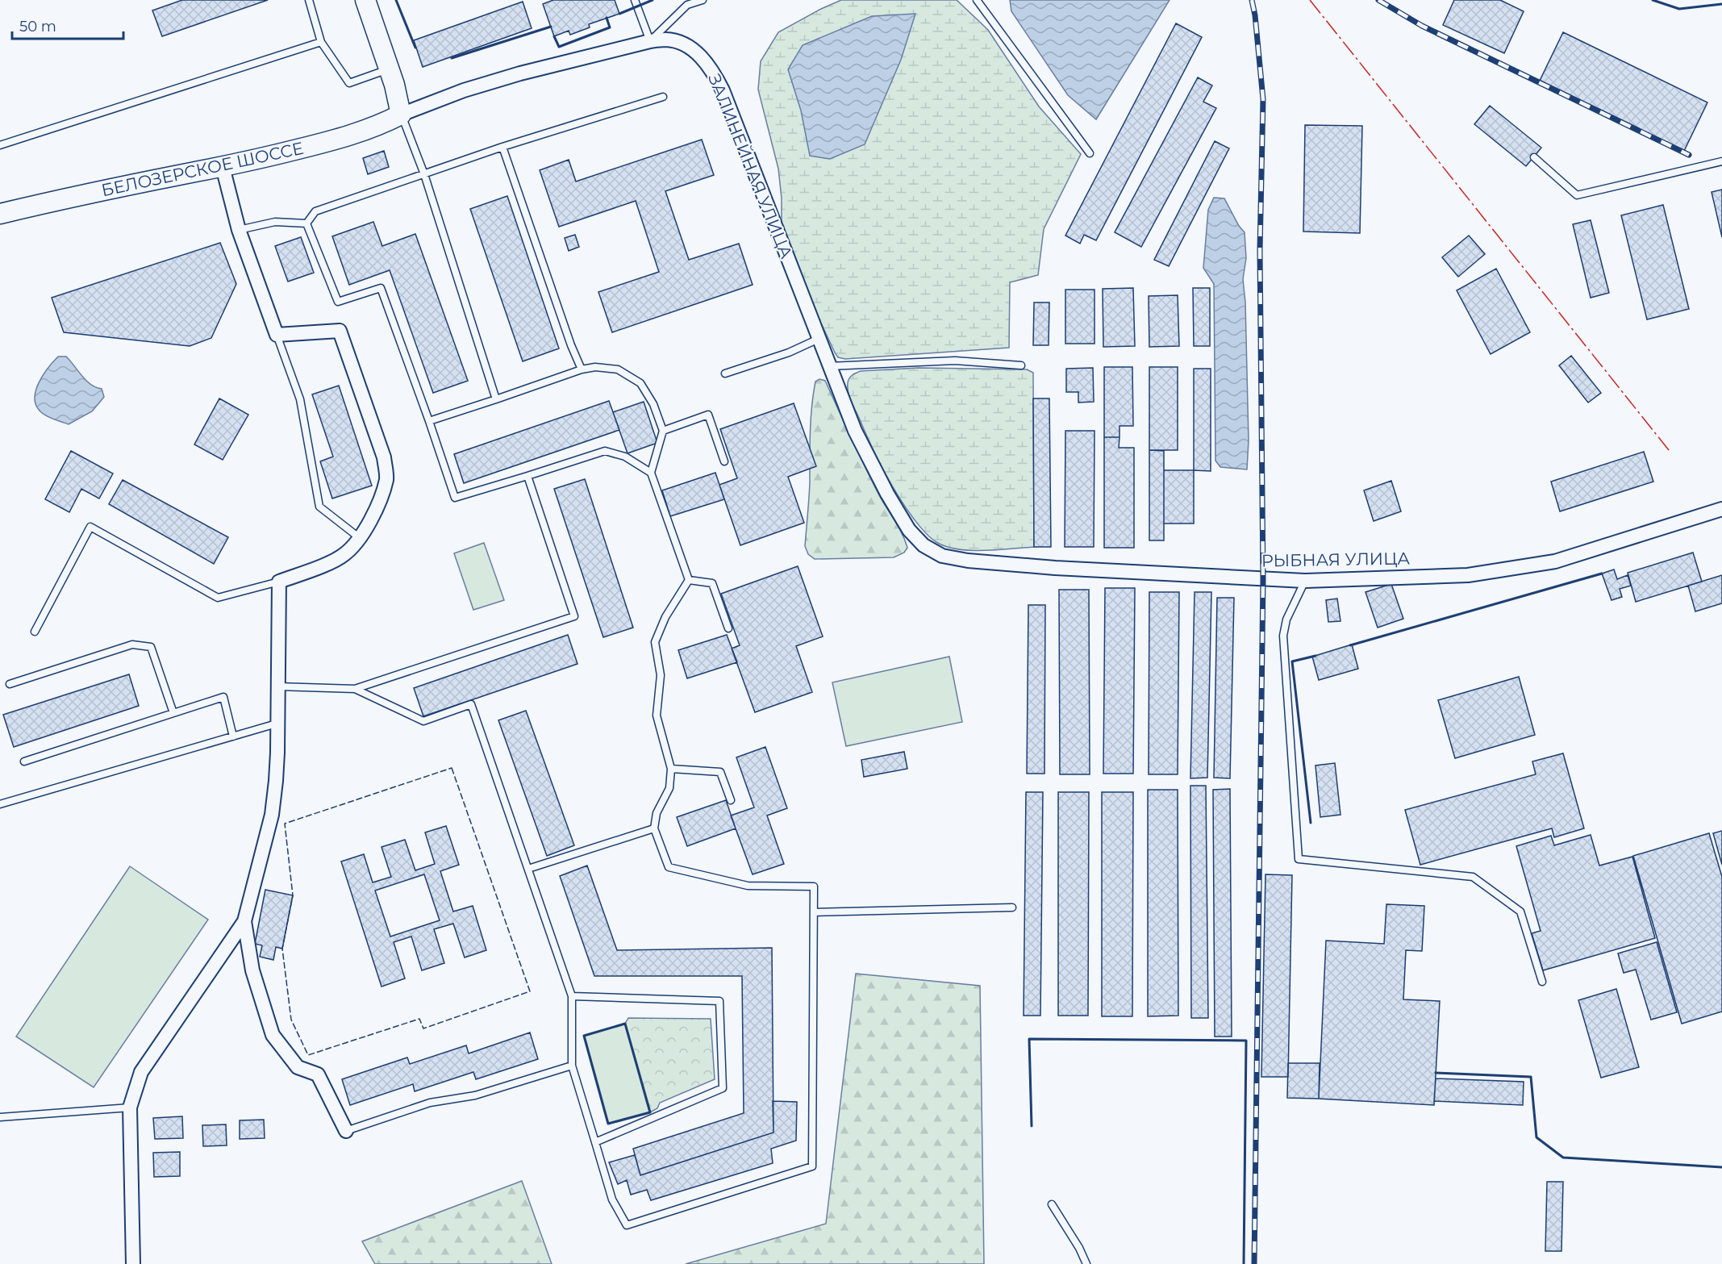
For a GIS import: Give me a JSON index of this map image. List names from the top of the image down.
{
  "streets": {
    "main road": ["БЕЛОЗЕРСКОЕ ШОССЕ"],
    "street": ["ЗАЛИНЕЙНАЯ УЛИЦА", "РЫБНАЯ УЛИЦА"]
  },
  "crossings": [
    ["ЗАЛИНЕЙНАЯ УЛИЦА", "БЕЛОЗЕРСКОЕ ШОССЕ"],
    ["ЗАЛИНЕЙНАЯ УЛИЦА", "РЫБНАЯ УЛИЦА"]
  ],
  "scale_bar": "50 m"
}
